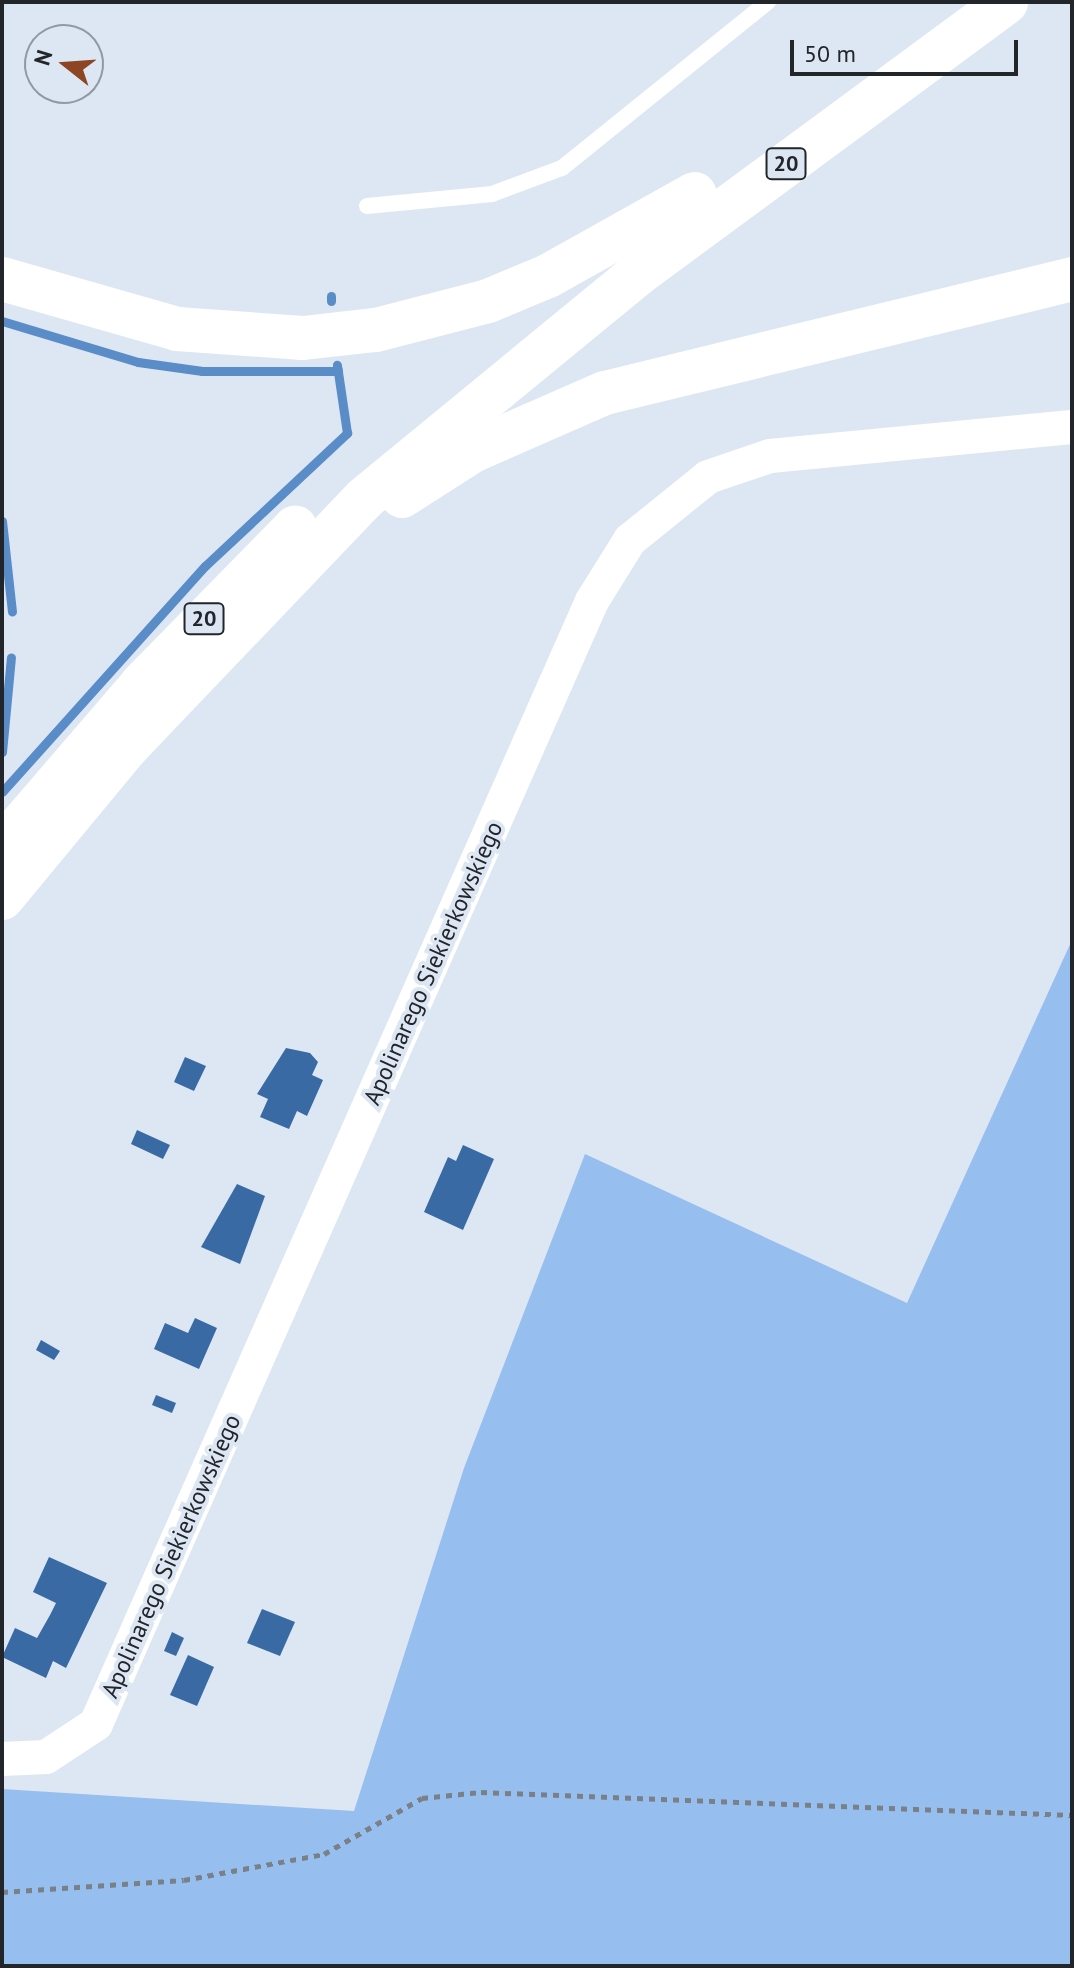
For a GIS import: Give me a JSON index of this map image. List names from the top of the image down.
{
  "streets": {
    "main road": ["20"],
    "street": ["Apolinarego Siekierkowskiego"]
  },
  "scale_bar": "50 m",
  "north": "left"
}
